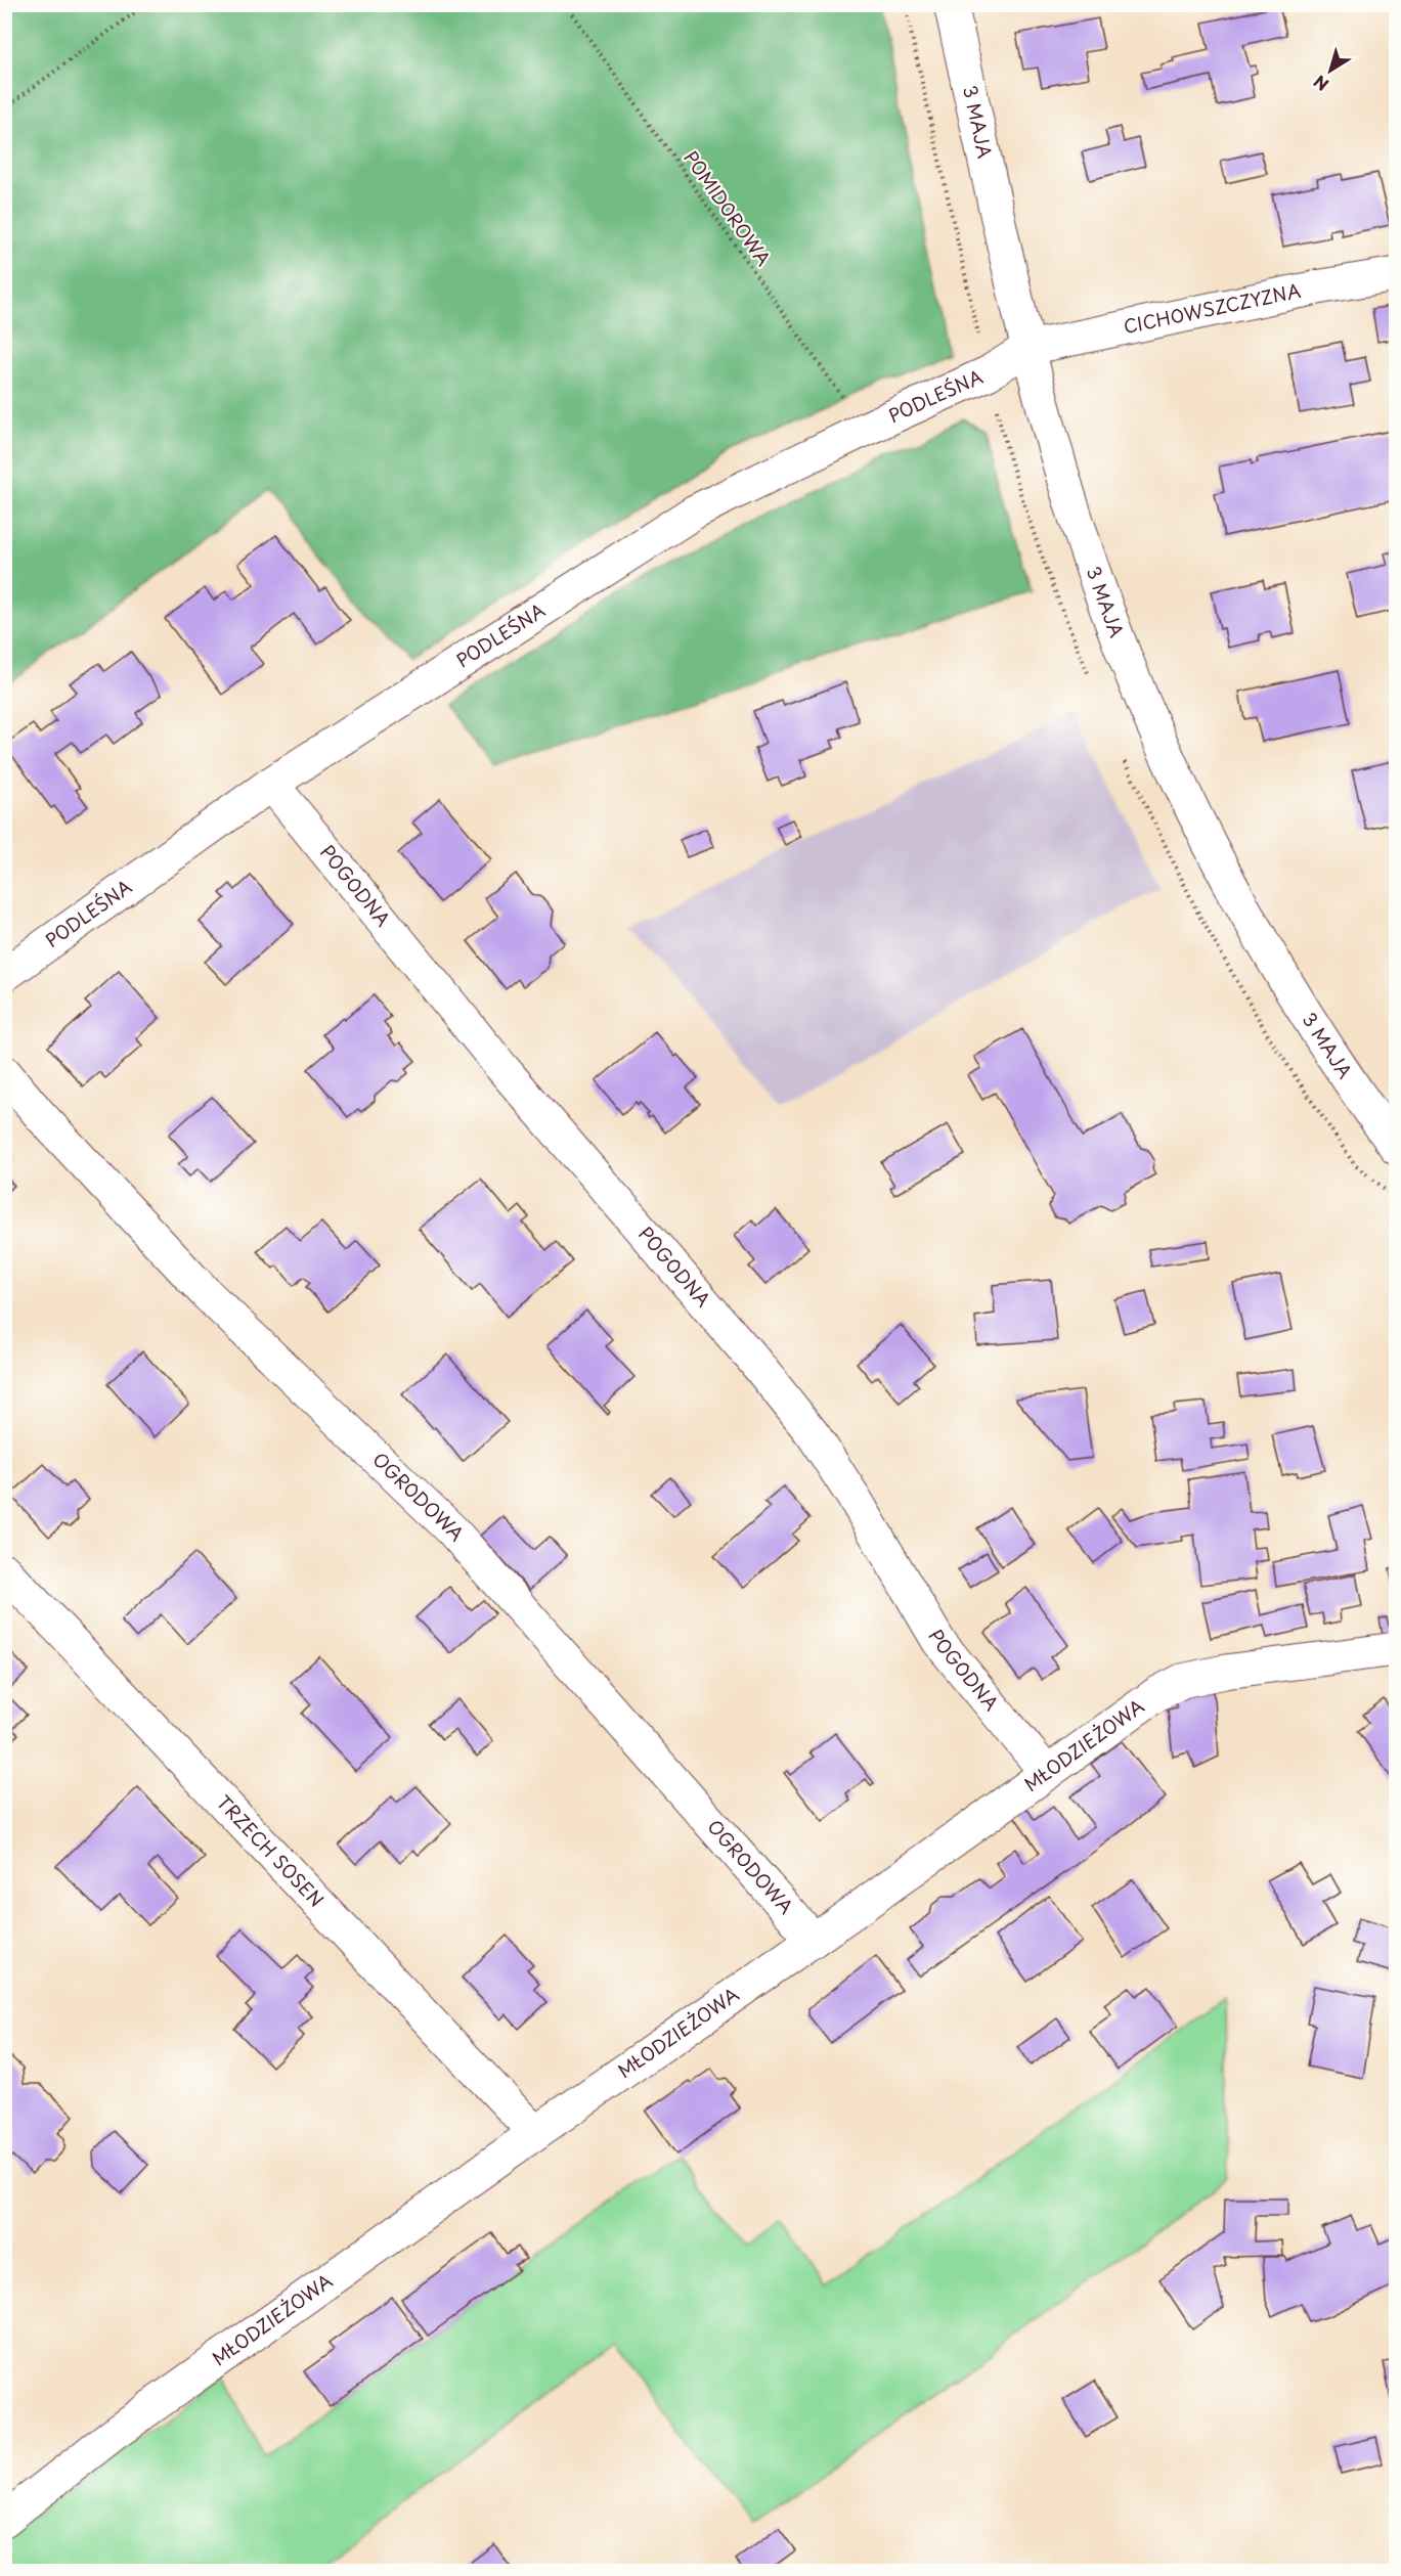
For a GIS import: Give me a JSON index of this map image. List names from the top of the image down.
{
  "streets": {
    "street": [
      "3 MAJA",
      "CICHOWSZCZYZNA",
      "PODLEŚNA",
      "POGODNA",
      "OGRODOWA",
      "MŁODZIEŻOWA",
      "TRZECH SOSEN"
    ],
    "path": ["POMIDOROWA"]
  },
  "crossings": [
    ["3 MAJA", "CICHOWSZCZYZNA"],
    ["3 MAJA", "PODLEŚNA"],
    ["POMIDOROWA", "PODLEŚNA"],
    ["CICHOWSZCZYZNA", "PODLEŚNA"],
    ["PODLEŚNA", "POGODNA"],
    ["POGODNA", "MŁODZIEŻOWA"],
    ["OGRODOWA", "MŁODZIEŻOWA"],
    ["MŁODZIEŻOWA", "TRZECH SOSEN"]
  ],
  "north": "bottom left"
}
